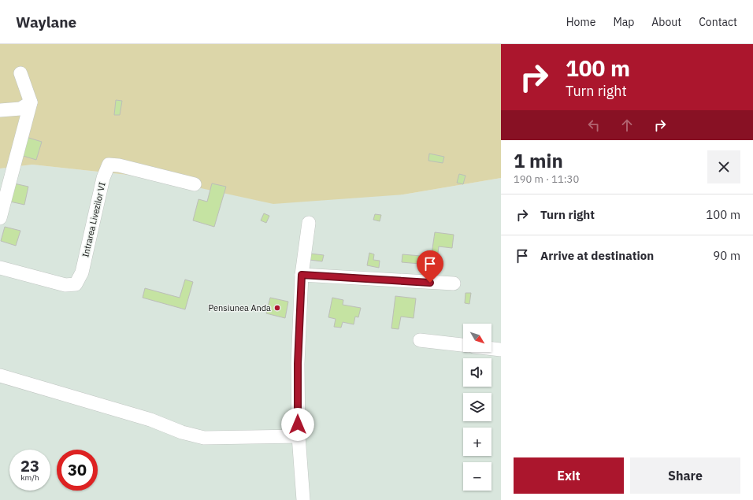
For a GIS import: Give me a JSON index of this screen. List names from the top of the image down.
{
  "streets": {
    "street": ["Intrarea Livezilor VI"]
  },
  "places": ["Pensiunea Anda"],
  "north": "bottom right",
  "page": {
    "header": "Waylane",
    "nav": [
      "Home",
      "Map",
      "About",
      "Contact"
    ],
    "turn": ["100 m", "Turn right"],
    "heading": ["1 min", "190 m · 11:30"],
    "list": [
      {
        "name": "Turn right",
        "value": "100 m"
      },
      {
        "name": "Arrive at destination",
        "value": "90 m"
      }
    ],
    "map_buttons": ["+", "−"],
    "speed": "23 km/h",
    "limit": "30",
    "buttons": ["Exit", "Share"]
  }
}
